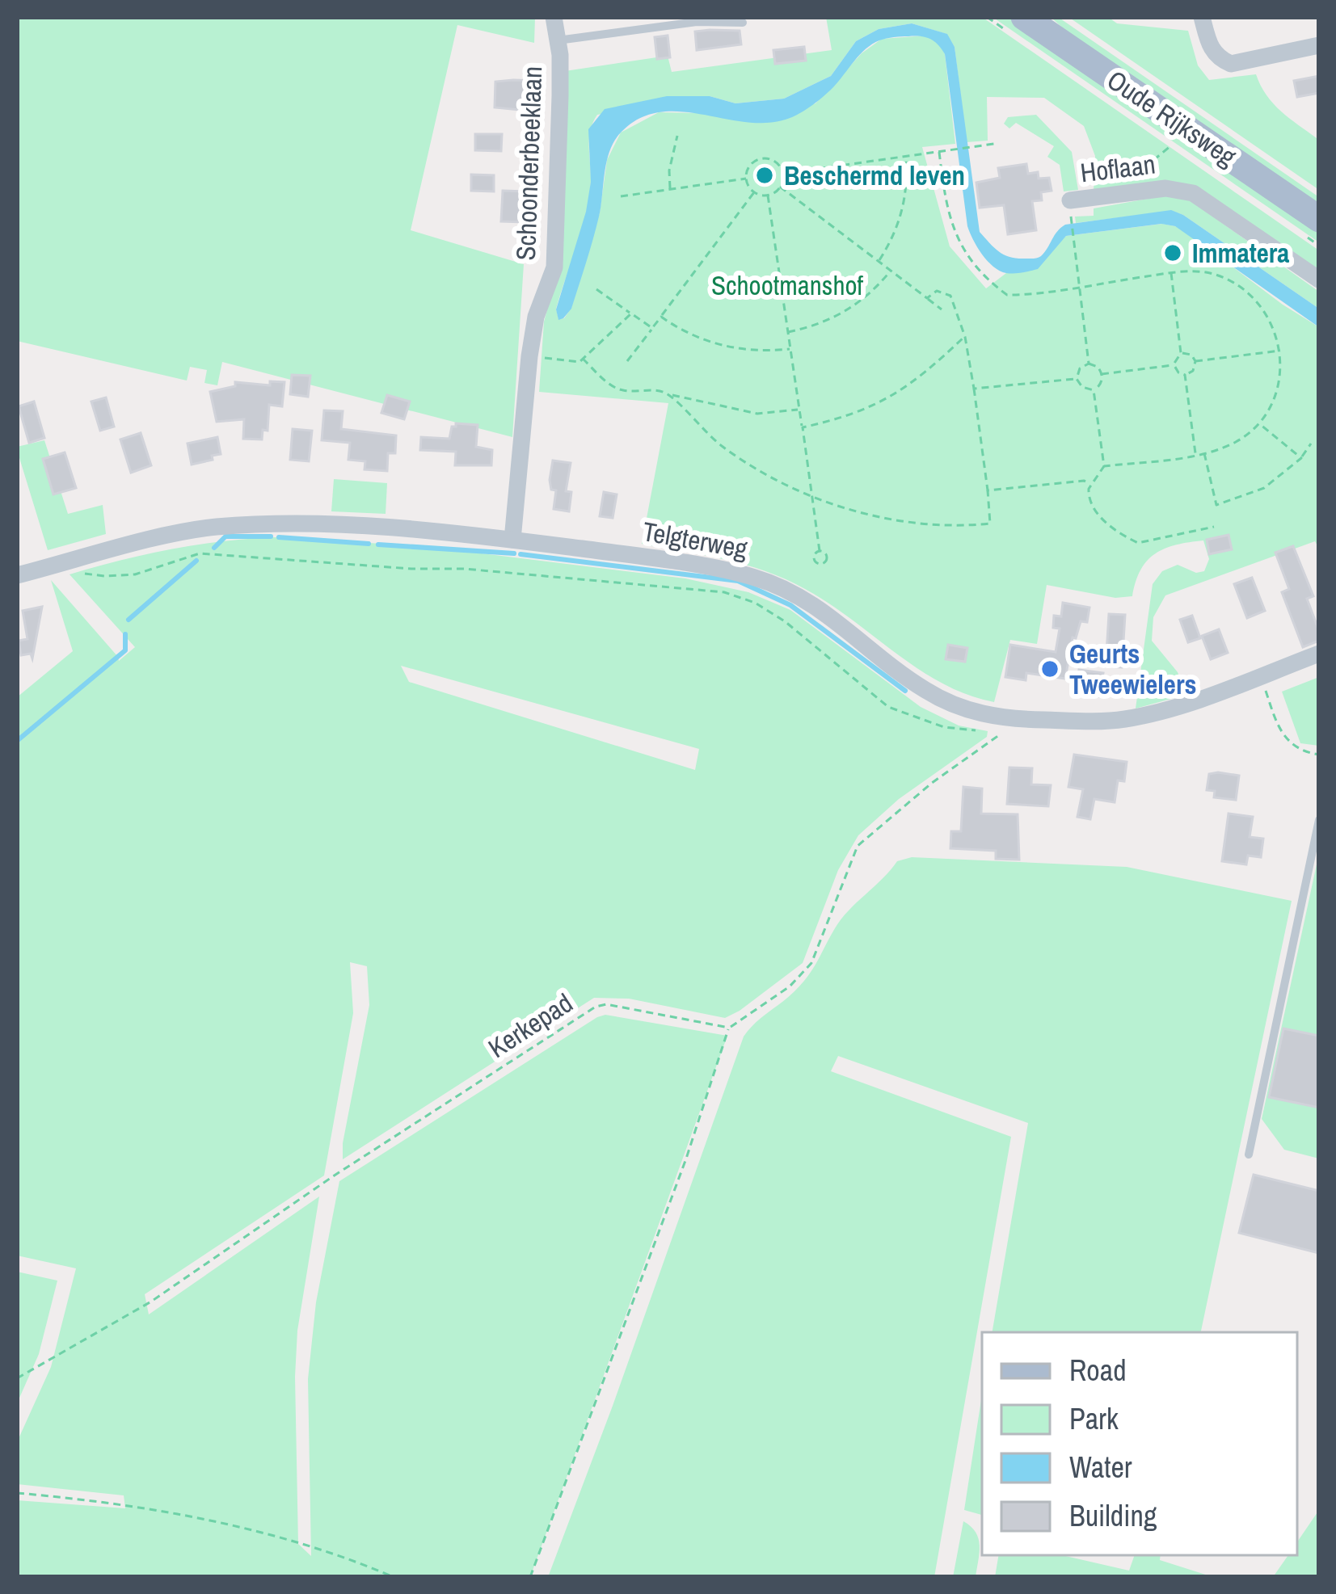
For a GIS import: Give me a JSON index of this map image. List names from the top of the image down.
{
  "streets": {
    "main road": ["Oude Rijksweg"],
    "street": ["Schoonderbeeklaan", "Hoflaan", "Telgterweg"],
    "path": ["Kerkepad"]
  },
  "crossings": [
    ["Schoonderbeeklaan", "Telgterweg"]
  ],
  "parks": ["Schootmanshof"],
  "places": ["Beschermd leven", "Immatera", "Geurts Tweewielers"],
  "legend": [
    "Road",
    "Park",
    "Water",
    "Building"
  ]
}
